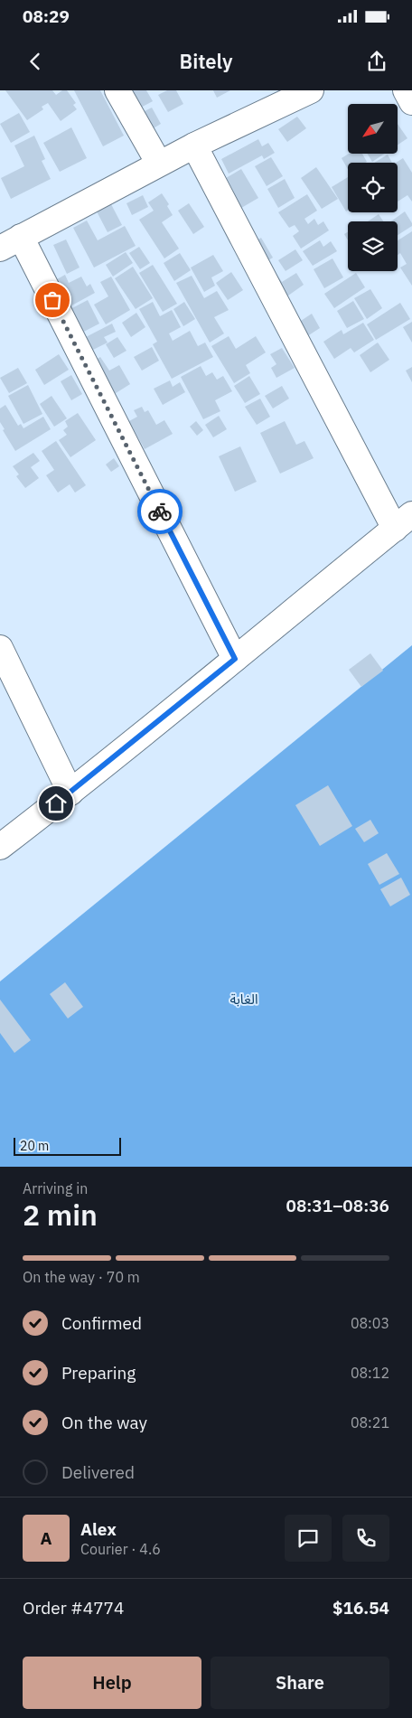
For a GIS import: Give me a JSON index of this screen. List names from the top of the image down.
{
  "parks": ["الغابة"],
  "scale_bar": "20 m",
  "north": "bottom left",
  "page": {
    "status": "08:29",
    "header": "Bitely",
    "scale": "20 m",
    "heading": ["2 min", "Arriving in", "08:31–08:36"],
    "panel": [
      "Alex",
      "Courier · 4.6",
      "Order #4774",
      "$16.54"
    ],
    "bar": "On the way · 70 m",
    "list": [
      ["Confirmed", "08:03"],
      ["Preparing", "08:12"],
      ["On the way", "08:21"],
      "Delivered"
    ],
    "round": "A",
    "buttons": ["Help", "Share"]
  }
}
